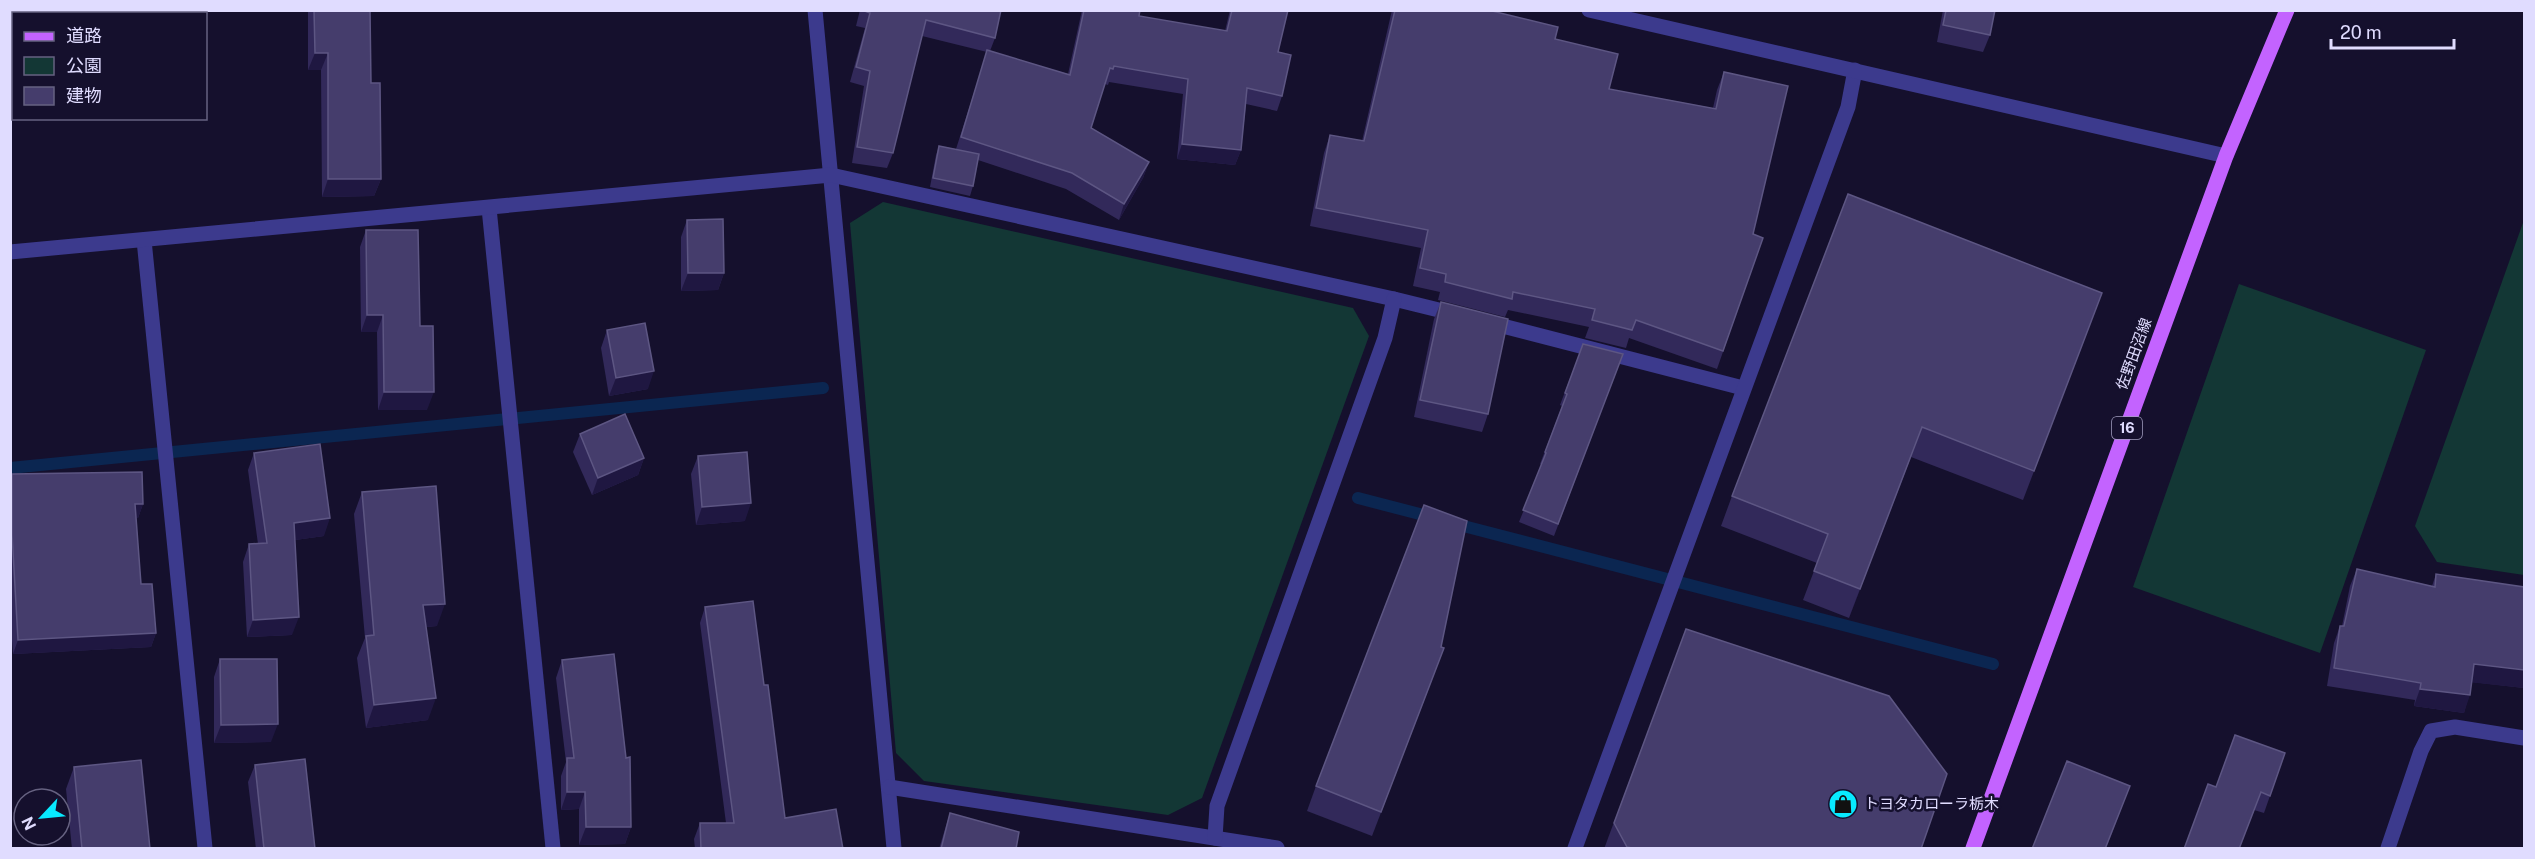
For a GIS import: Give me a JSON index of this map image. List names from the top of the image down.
{
  "streets": {
    "main road": ["佐野田沼線", "16"]
  },
  "places": {
    "shop": ["トヨタカローラ栃木"]
  },
  "legend": ["道路", "公園", "建物"],
  "scale_bar": "20 m",
  "north": "bottom left"
}
